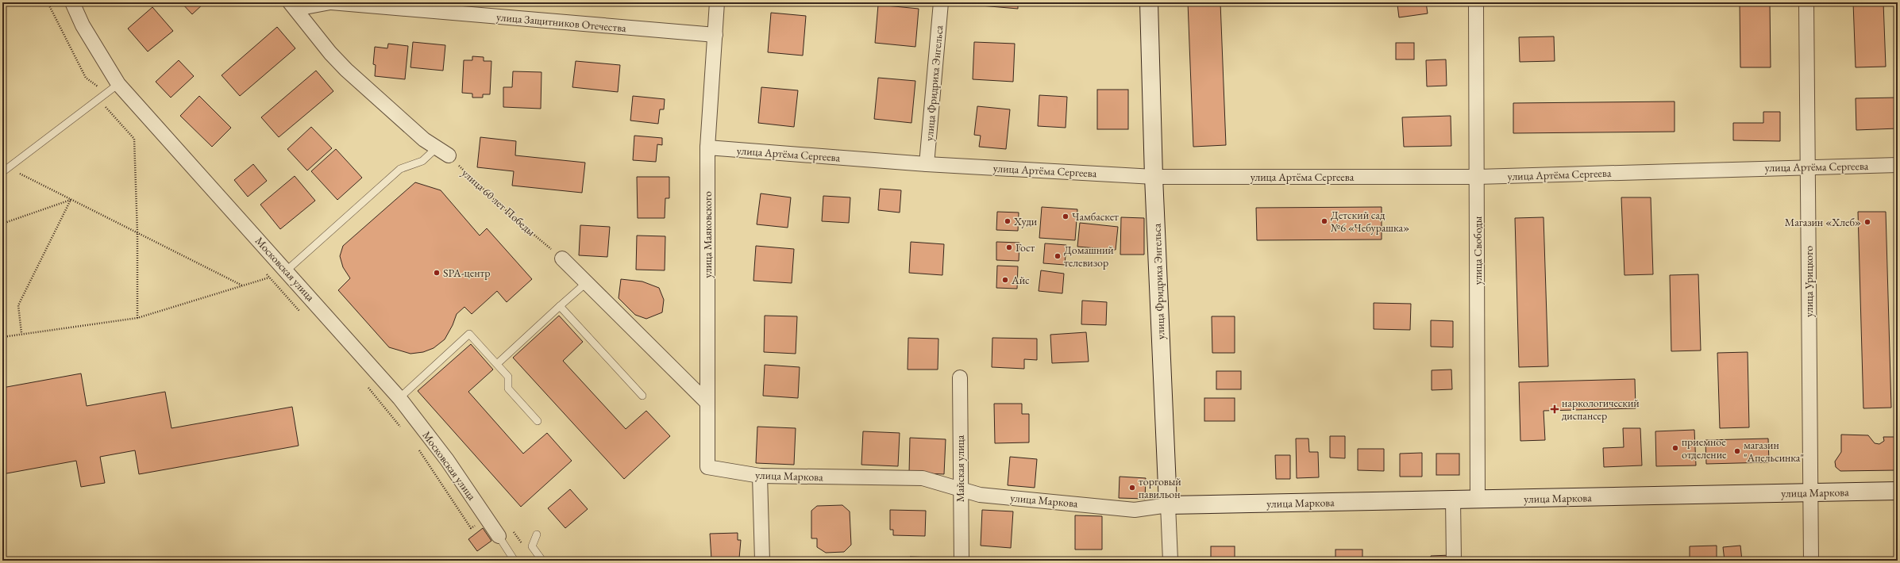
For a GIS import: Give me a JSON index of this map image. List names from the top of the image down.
{
  "streets": {
    "street": [
      "улица Защитников Отечества",
      "улица Фридриха Энгельса",
      "улица Артёма Сергеева",
      "улица Маяковского",
      "улица Свободы",
      "Московская улица",
      "улица Урицкого",
      "Майская улица",
      "улица Маркова"
    ],
    "path": ["улица 60 лет Победы"]
  },
  "crossings": [
    ["улица Защитников Отечества", "улица Маяковского"],
    ["улица Фридриха Энгельса", "улица Артёма Сергеева"],
    ["улица Фридриха Энгельса", "улица Маркова"],
    ["улица Артёма Сергеева", "улица Маяковского"],
    ["улица Артёма Сергеева", "улица Свободы"],
    ["улица Артёма Сергеева", "улица Урицкого"],
    ["улица Маяковского", "улица Маркова"],
    ["улица Свободы", "улица Маркова"],
    ["улица Урицкого", "улица Маркова"],
    ["Майская улица", "улица Маркова"]
  ],
  "places": {
    "other": [
      "Чамбаскет",
      "Худи",
      "Детский сад №6 «Чебурашка»",
      "Магазин «Хлеб»",
      "Гост",
      "Домашний телевизор",
      "SPA-центр",
      "Айс",
      "приемное отделение",
      "магазин \"Апельсинка\"",
      "торговый павильон"
    ],
    "health": ["наркологический диспансер"]
  }
}
